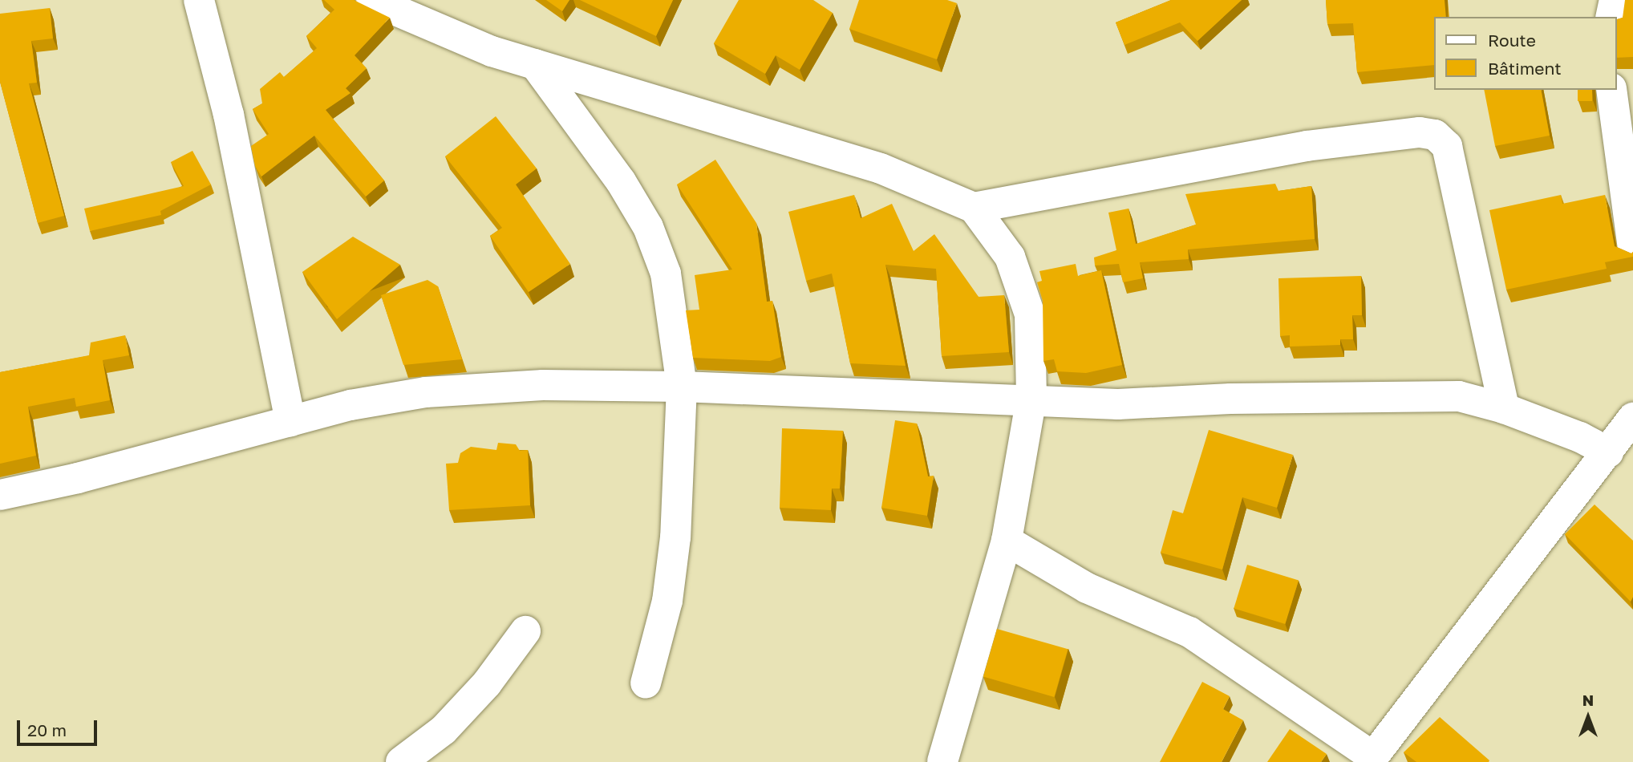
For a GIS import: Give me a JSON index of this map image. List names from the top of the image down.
{
  "legend": ["Route", "Bâtiment"],
  "scale_bar": "20 m",
  "north": "top"
}
